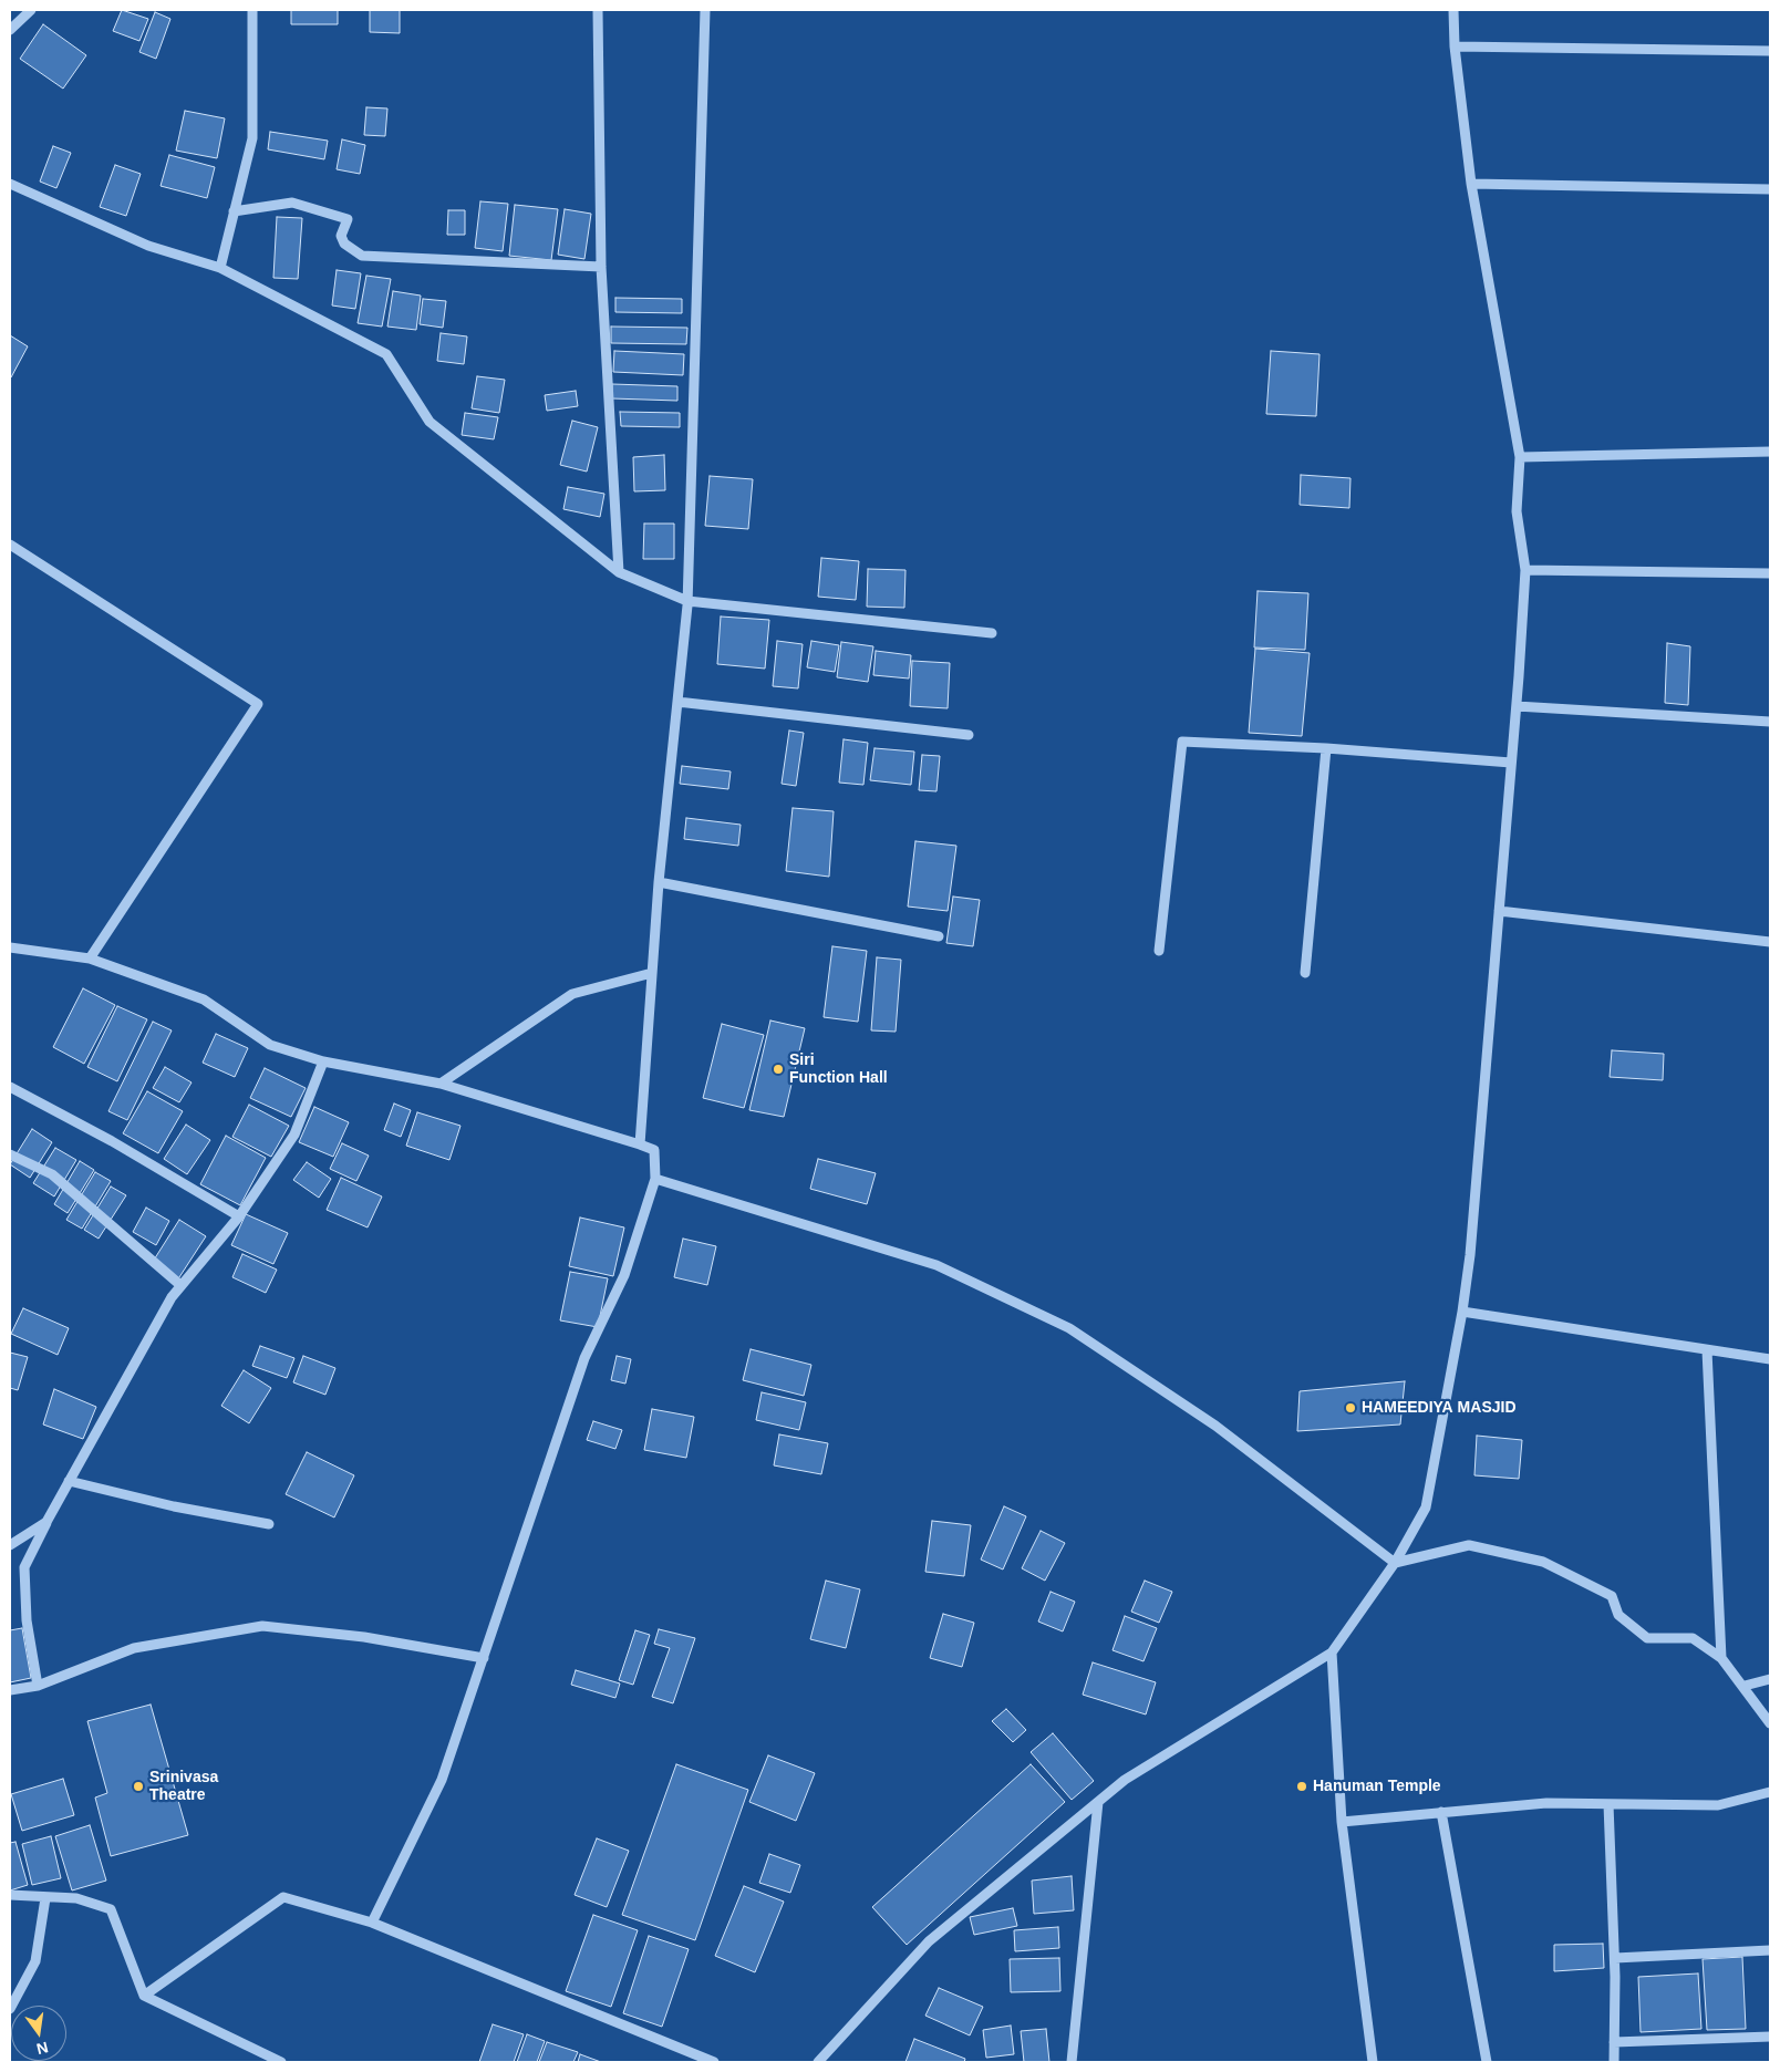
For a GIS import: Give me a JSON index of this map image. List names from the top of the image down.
{
  "places": [
    "Siri Function Hall",
    "HAMEEDIYA MASJID",
    "Srinivasa Theatre",
    "Hanuman Temple"
  ],
  "north": "bottom"
}
